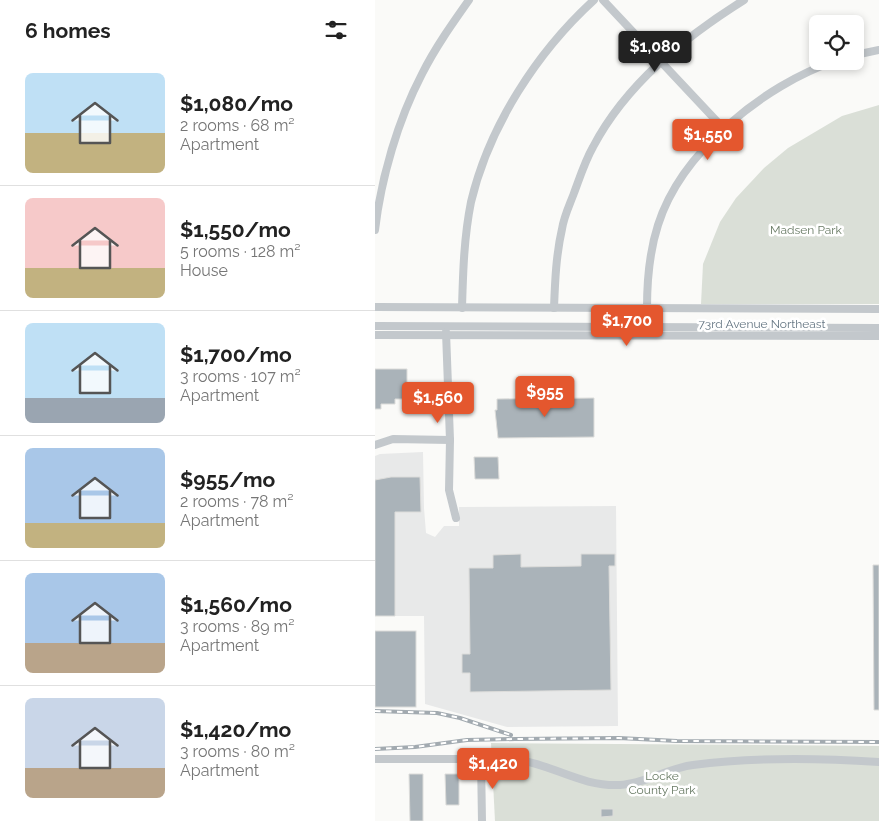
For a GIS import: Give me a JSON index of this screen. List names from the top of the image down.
{
  "streets": {
    "street": ["73rd Avenue Northeast"]
  },
  "parks": ["Madsen Park", "Locke County Park"],
  "page": {
    "heading": "6 homes",
    "price": [
      "$1,080",
      "$1,550",
      "$1,700",
      "$955",
      "$1,560",
      "$1,420"
    ],
    "list": [
      {
        "name": "$1,080/mo",
        "note": "2 rooms · 68 m² · Apartment"
      },
      {
        "name": "$1,550/mo",
        "note": "5 rooms · 128 m² · House"
      },
      {
        "name": "$1,700/mo",
        "note": "3 rooms · 107 m² · Apartment"
      },
      {
        "name": "$955/mo",
        "note": "2 rooms · 78 m² · Apartment"
      },
      {
        "name": "$1,560/mo",
        "note": "3 rooms · 89 m² · Apartment"
      },
      {
        "name": "$1,420/mo",
        "note": "3 rooms · 80 m² · Apartment"
      }
    ]
  }
}
